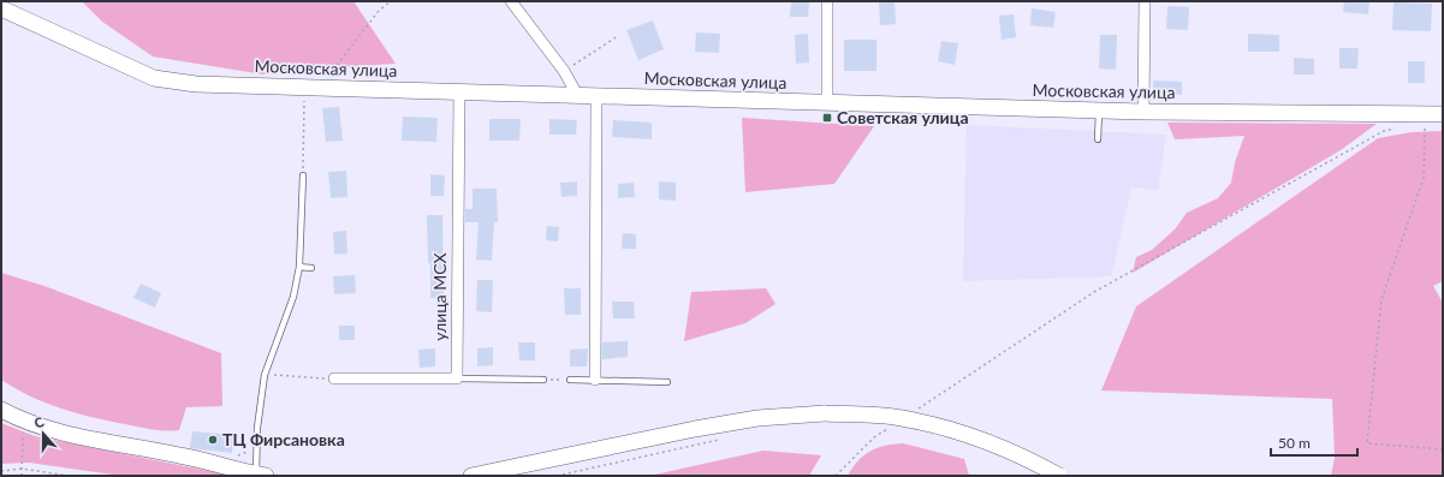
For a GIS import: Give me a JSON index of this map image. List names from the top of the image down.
{
  "streets": {
    "street": ["Московская улица", "улица МСХ"]
  },
  "crossings": [
    ["Московская улица", "улица МСХ"]
  ],
  "places": {
    "transit": ["Советская улица"],
    "other": ["ТЦ Фирсановка"]
  },
  "scale_bar": "50 m",
  "north": "top"
}
